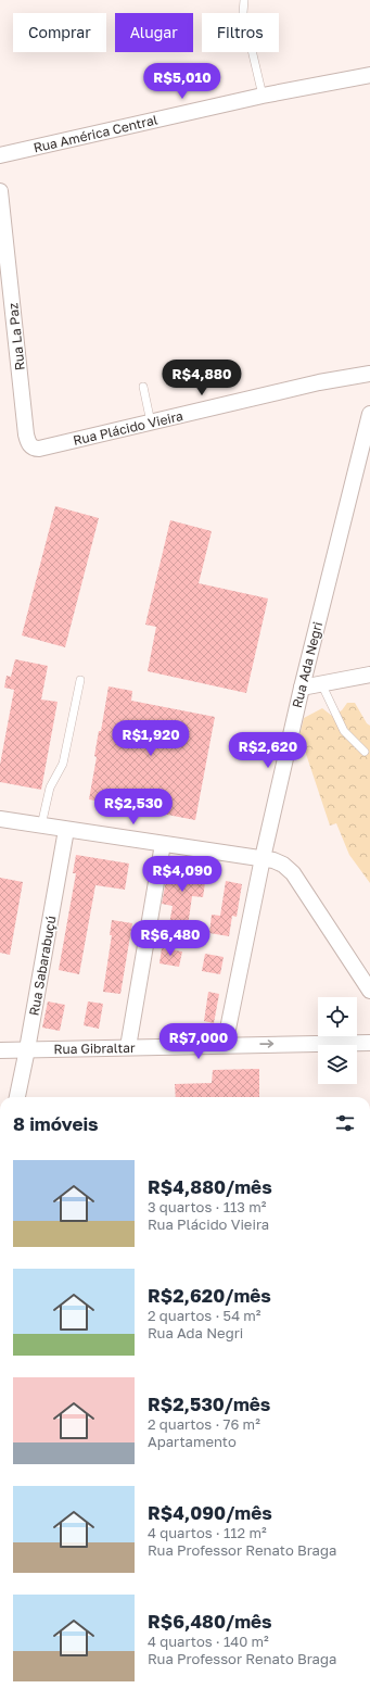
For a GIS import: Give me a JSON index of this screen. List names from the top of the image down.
{
  "streets": {
    "street": [
      "Rua América Central",
      "Rua La Paz",
      "Rua Plácido Vieira",
      "Rua Ada Negri",
      "Rua Sabarabuçú",
      "Rua Gibraltar"
    ]
  },
  "crossings": [
    ["Rua La Paz", "Rua Plácido Vieira"],
    ["Rua Ada Negri", "Rua Gibraltar"],
    ["Rua Sabarabuçú", "Rua Gibraltar"]
  ],
  "one_way": ["Rua Gibraltar"],
  "page": {
    "chip": ["Comprar", "Alugar", "Filtros"],
    "price": [
      "R$5,010",
      "R$4,880",
      "R$1,920",
      "R$2,620",
      "R$2,530",
      "R$4,090",
      "R$6,480",
      "R$7,000"
    ],
    "heading": "8 imóveis",
    "list": [
      {
        "name": "R$4,880/mês",
        "note": "3 quartos · 113 m² · Rua Plácido Vieira"
      },
      {
        "name": "R$2,620/mês",
        "note": "2 quartos · 54 m² · Rua Ada Negri"
      },
      {
        "name": "R$2,530/mês",
        "note": "2 quartos · 76 m² · Apartamento"
      },
      {
        "name": "R$4,090/mês",
        "note": "4 quartos · 112 m² · Rua Professor Renato Braga"
      },
      {
        "name": "R$6,480/mês",
        "note": "4 quartos · 140 m² · Rua Professor Renato Braga"
      }
    ]
  }
}
